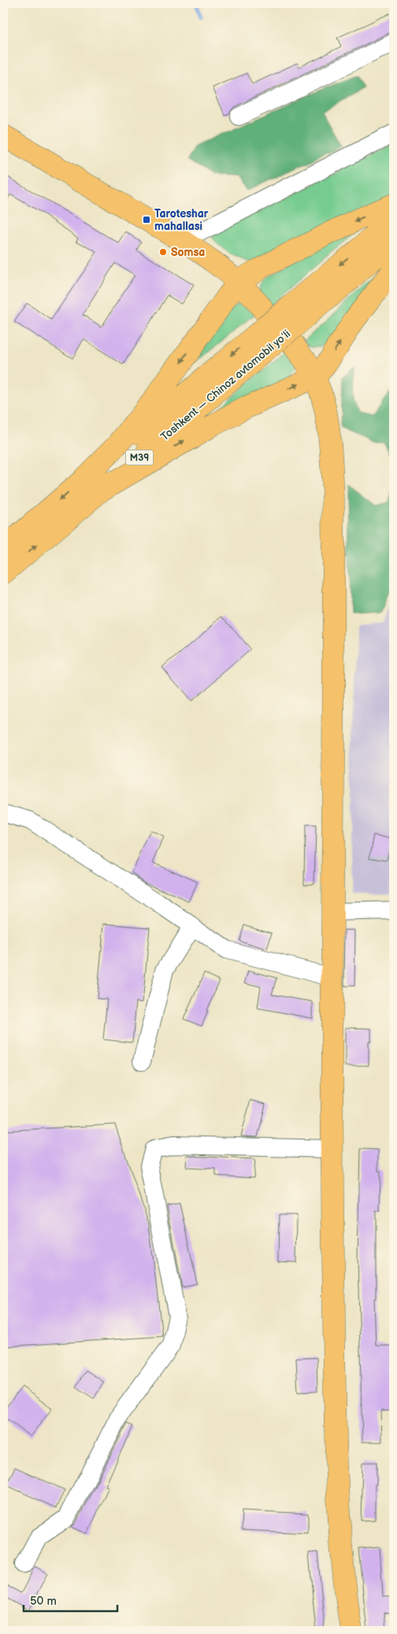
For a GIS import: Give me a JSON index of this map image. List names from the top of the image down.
{
  "streets": {
    "main road": ["Toshkent — Chinoz avtomobil yoʻli", "M39"]
  },
  "places": {
    "transit": ["Taroteshar mahallasi"],
    "other": ["Somsa"]
  },
  "scale_bar": "50 m"
}
